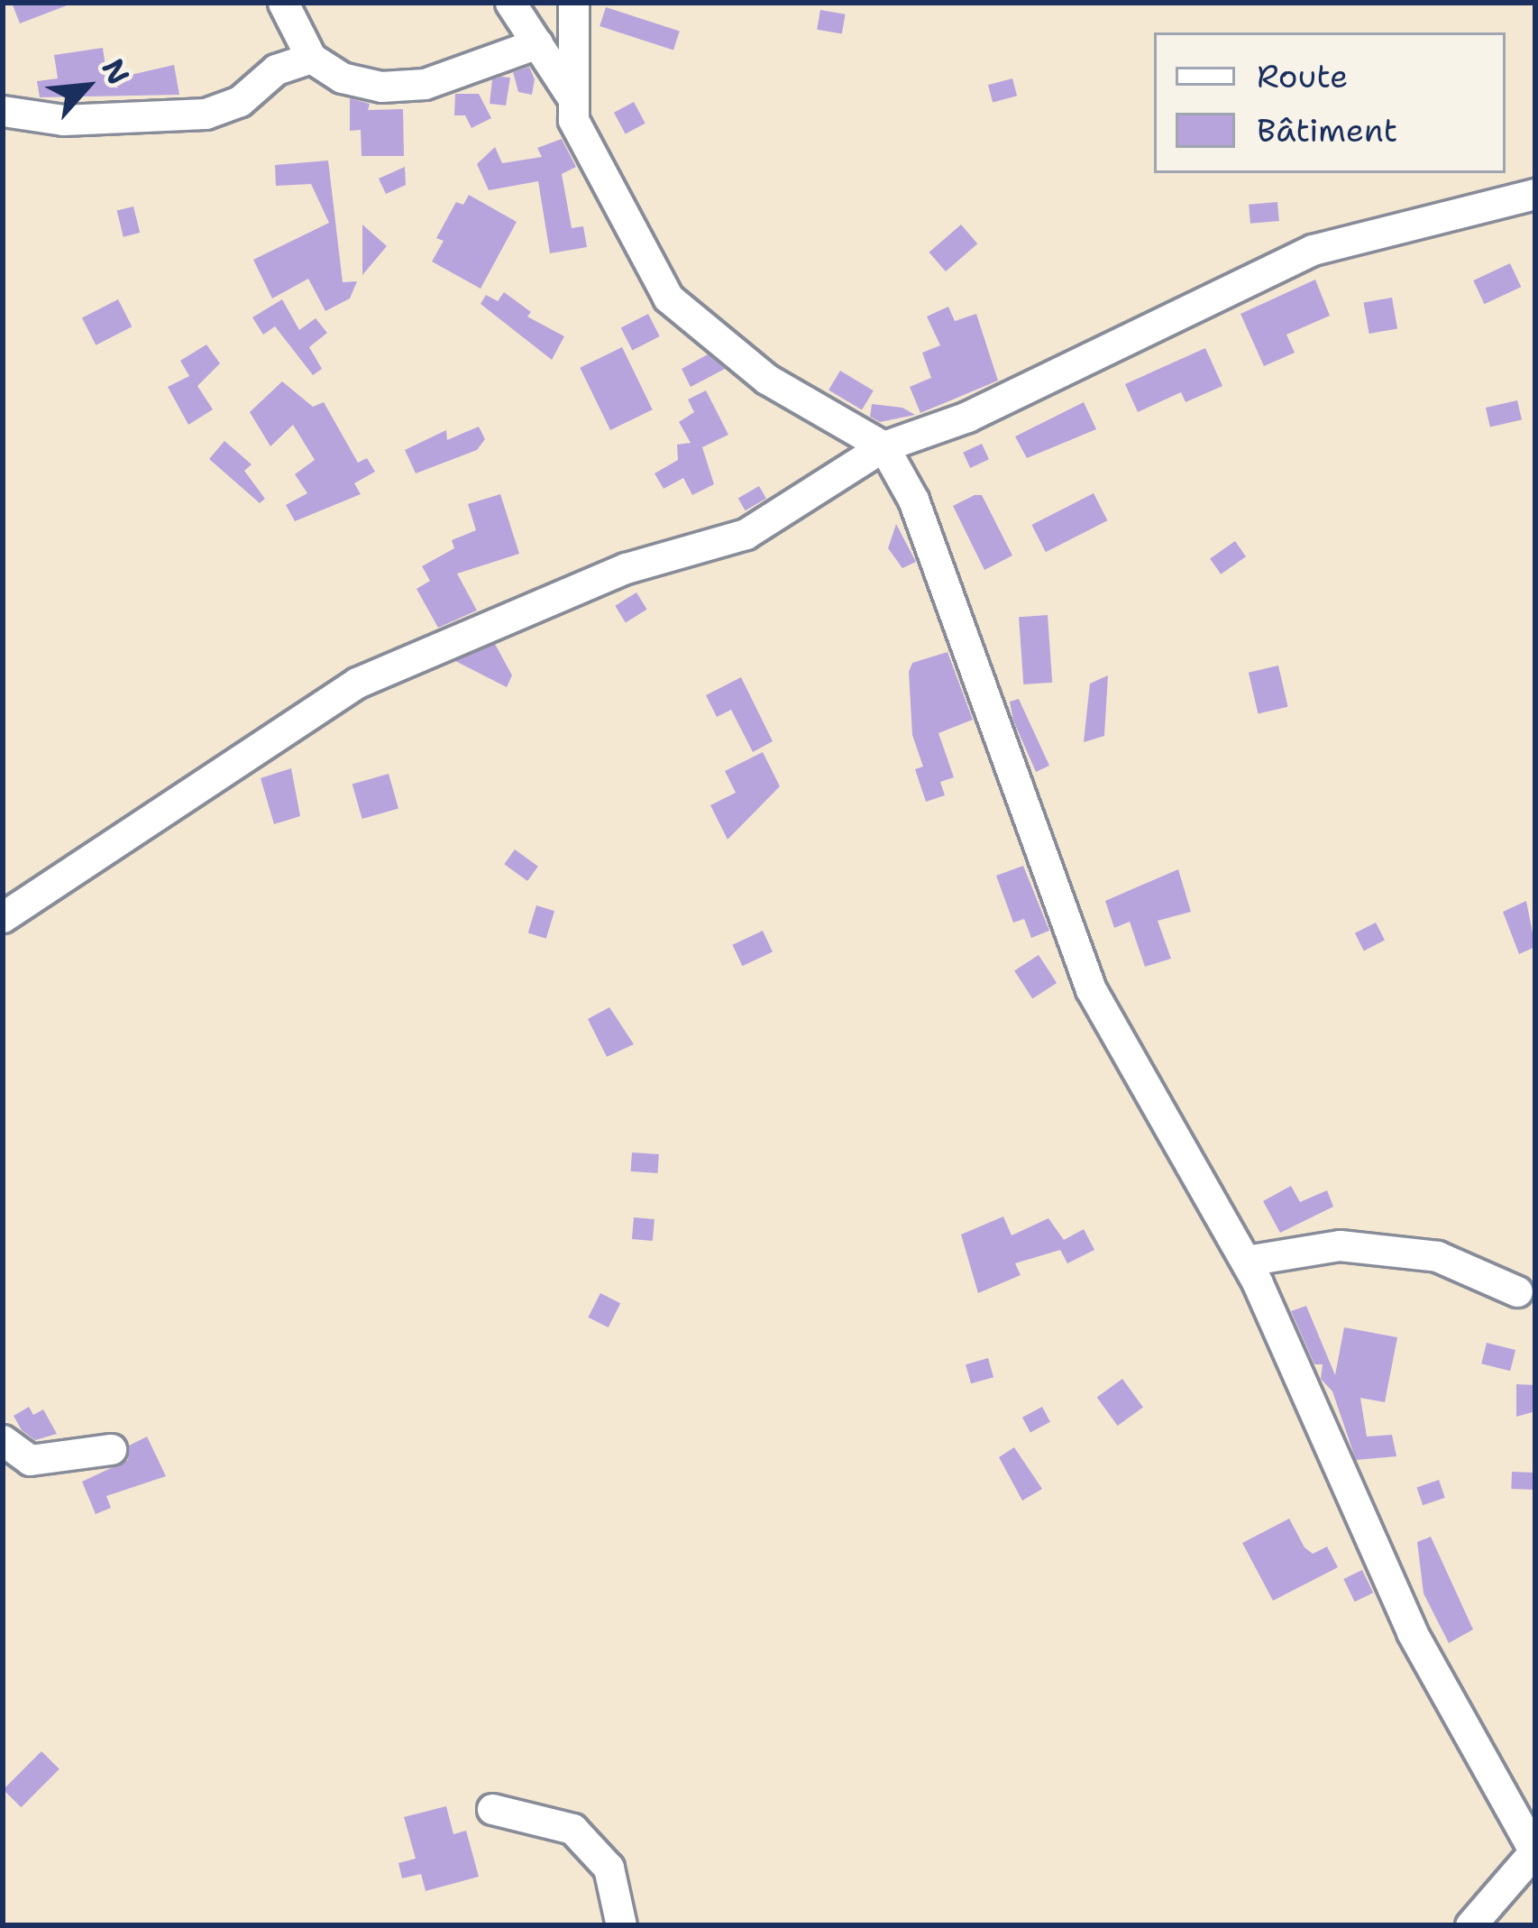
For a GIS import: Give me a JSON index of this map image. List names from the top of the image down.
{
  "legend": ["Route", "Bâtiment"],
  "north": "top right"
}
